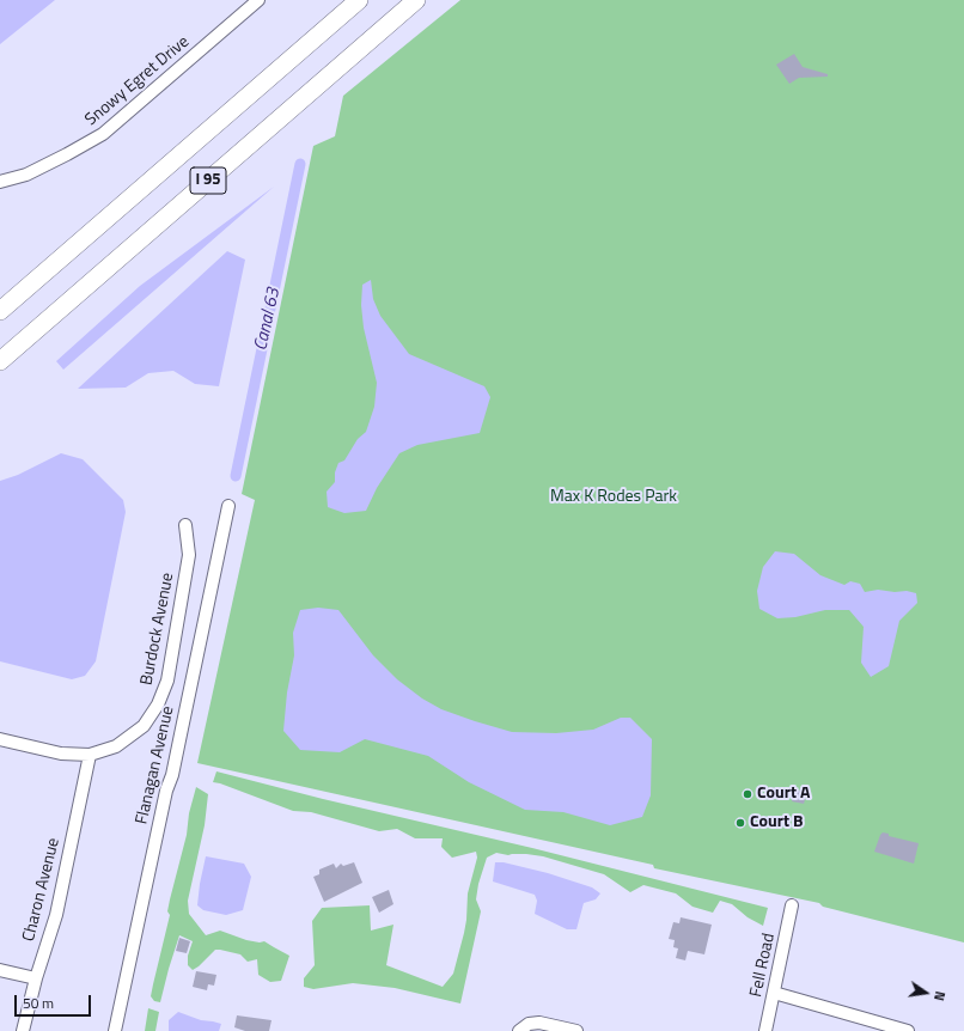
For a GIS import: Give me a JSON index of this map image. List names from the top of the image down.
{
  "streets": {
    "highway": ["I 95"],
    "street": [
      "Snowy Egret Drive",
      "Burdock Avenue",
      "Flanagan Avenue",
      "Charon Avenue",
      "Fell Road"
    ]
  },
  "crossings": [
    ["Burdock Avenue", "Charon Avenue"]
  ],
  "water": ["Canal 63"],
  "parks": ["Max K Rodes Park"],
  "places": ["Court A", "Court B"],
  "scale_bar": "50 m",
  "north": "right"
}
